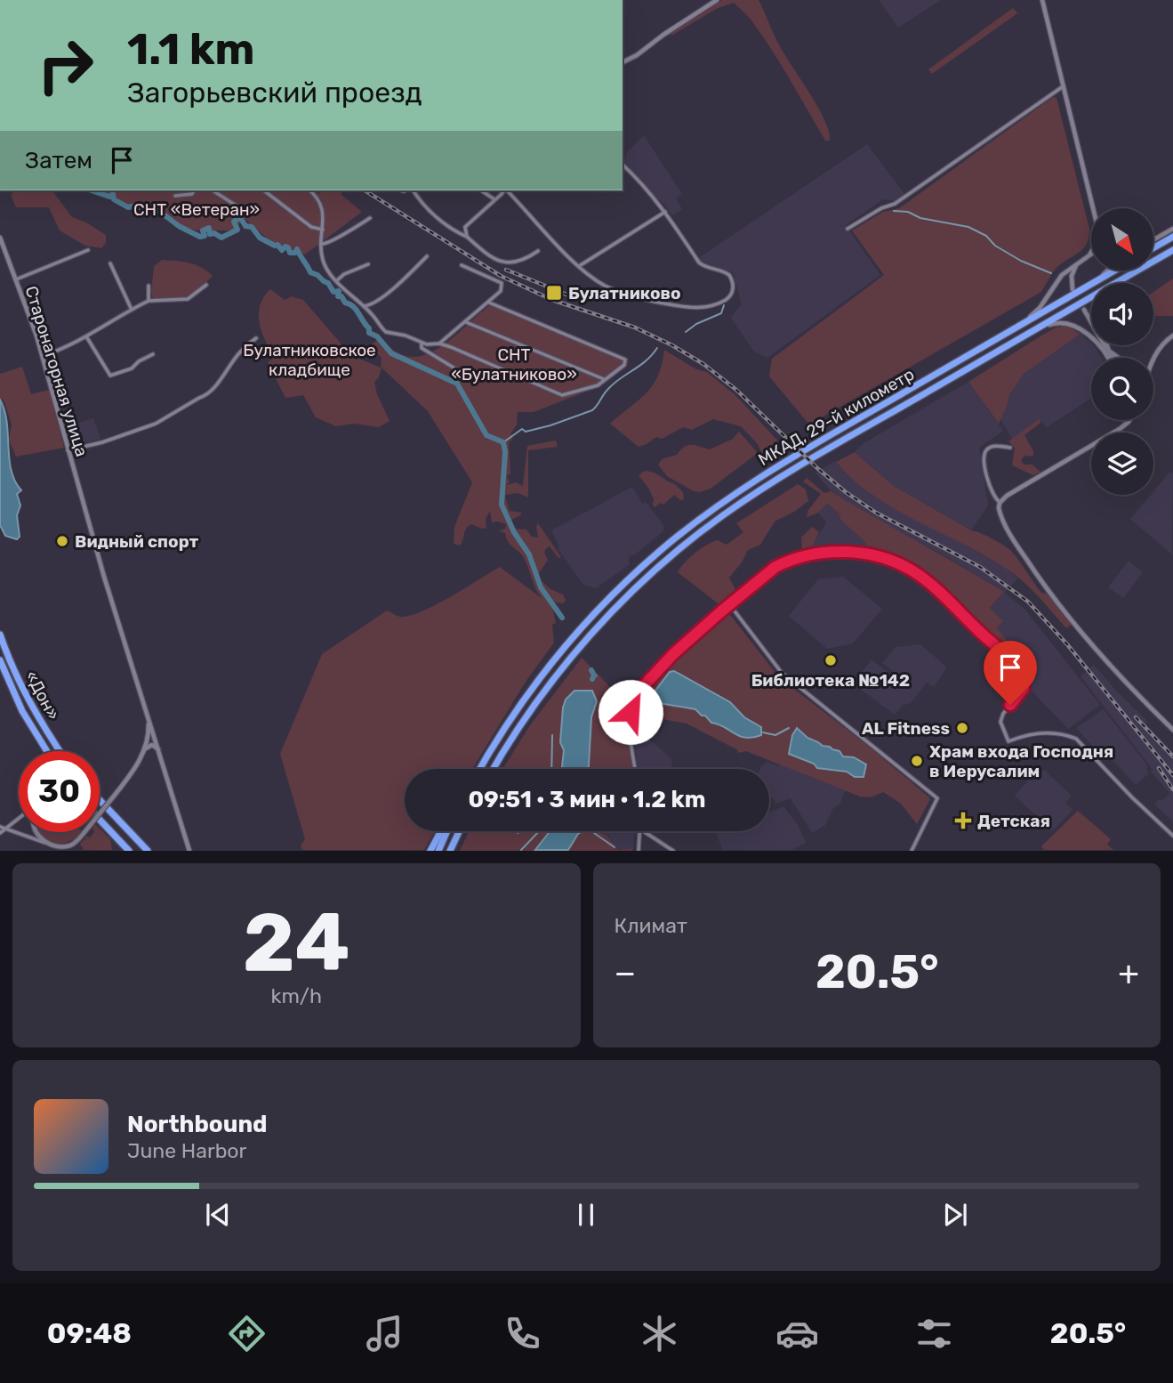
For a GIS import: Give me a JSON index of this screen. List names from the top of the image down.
{
  "streets": {
    "highway": ["МКАД, 29-й километр", "«Дон»"],
    "street": ["Старонагорная улица"]
  },
  "parks": ["СНТ «Ветеран»", "Булатниковское кладбище", "СНТ «Булатниково»"],
  "places": {
    "transit": ["Булатниково"],
    "other": [
      "Видный спорт",
      "Библиотека №142",
      "AL Fitness",
      "Храм входа Господня в Иерусалим"
    ],
    "health": ["Детская"]
  },
  "north": "bottom right",
  "page": {
    "turn": ["1.1 km", "Загорьевский проезд"],
    "then": "Затем",
    "limit": "30",
    "trip": "09:51 · 3 мин · 1.2 km",
    "tile": [
      ["24", "km/h"],
      "Климат"
    ],
    "heat": ["−", "20.5°", "+"],
    "song": ["Northbound", "June Harbor"],
    "tabs": ["09:48", "20.5°"]
  }
}
